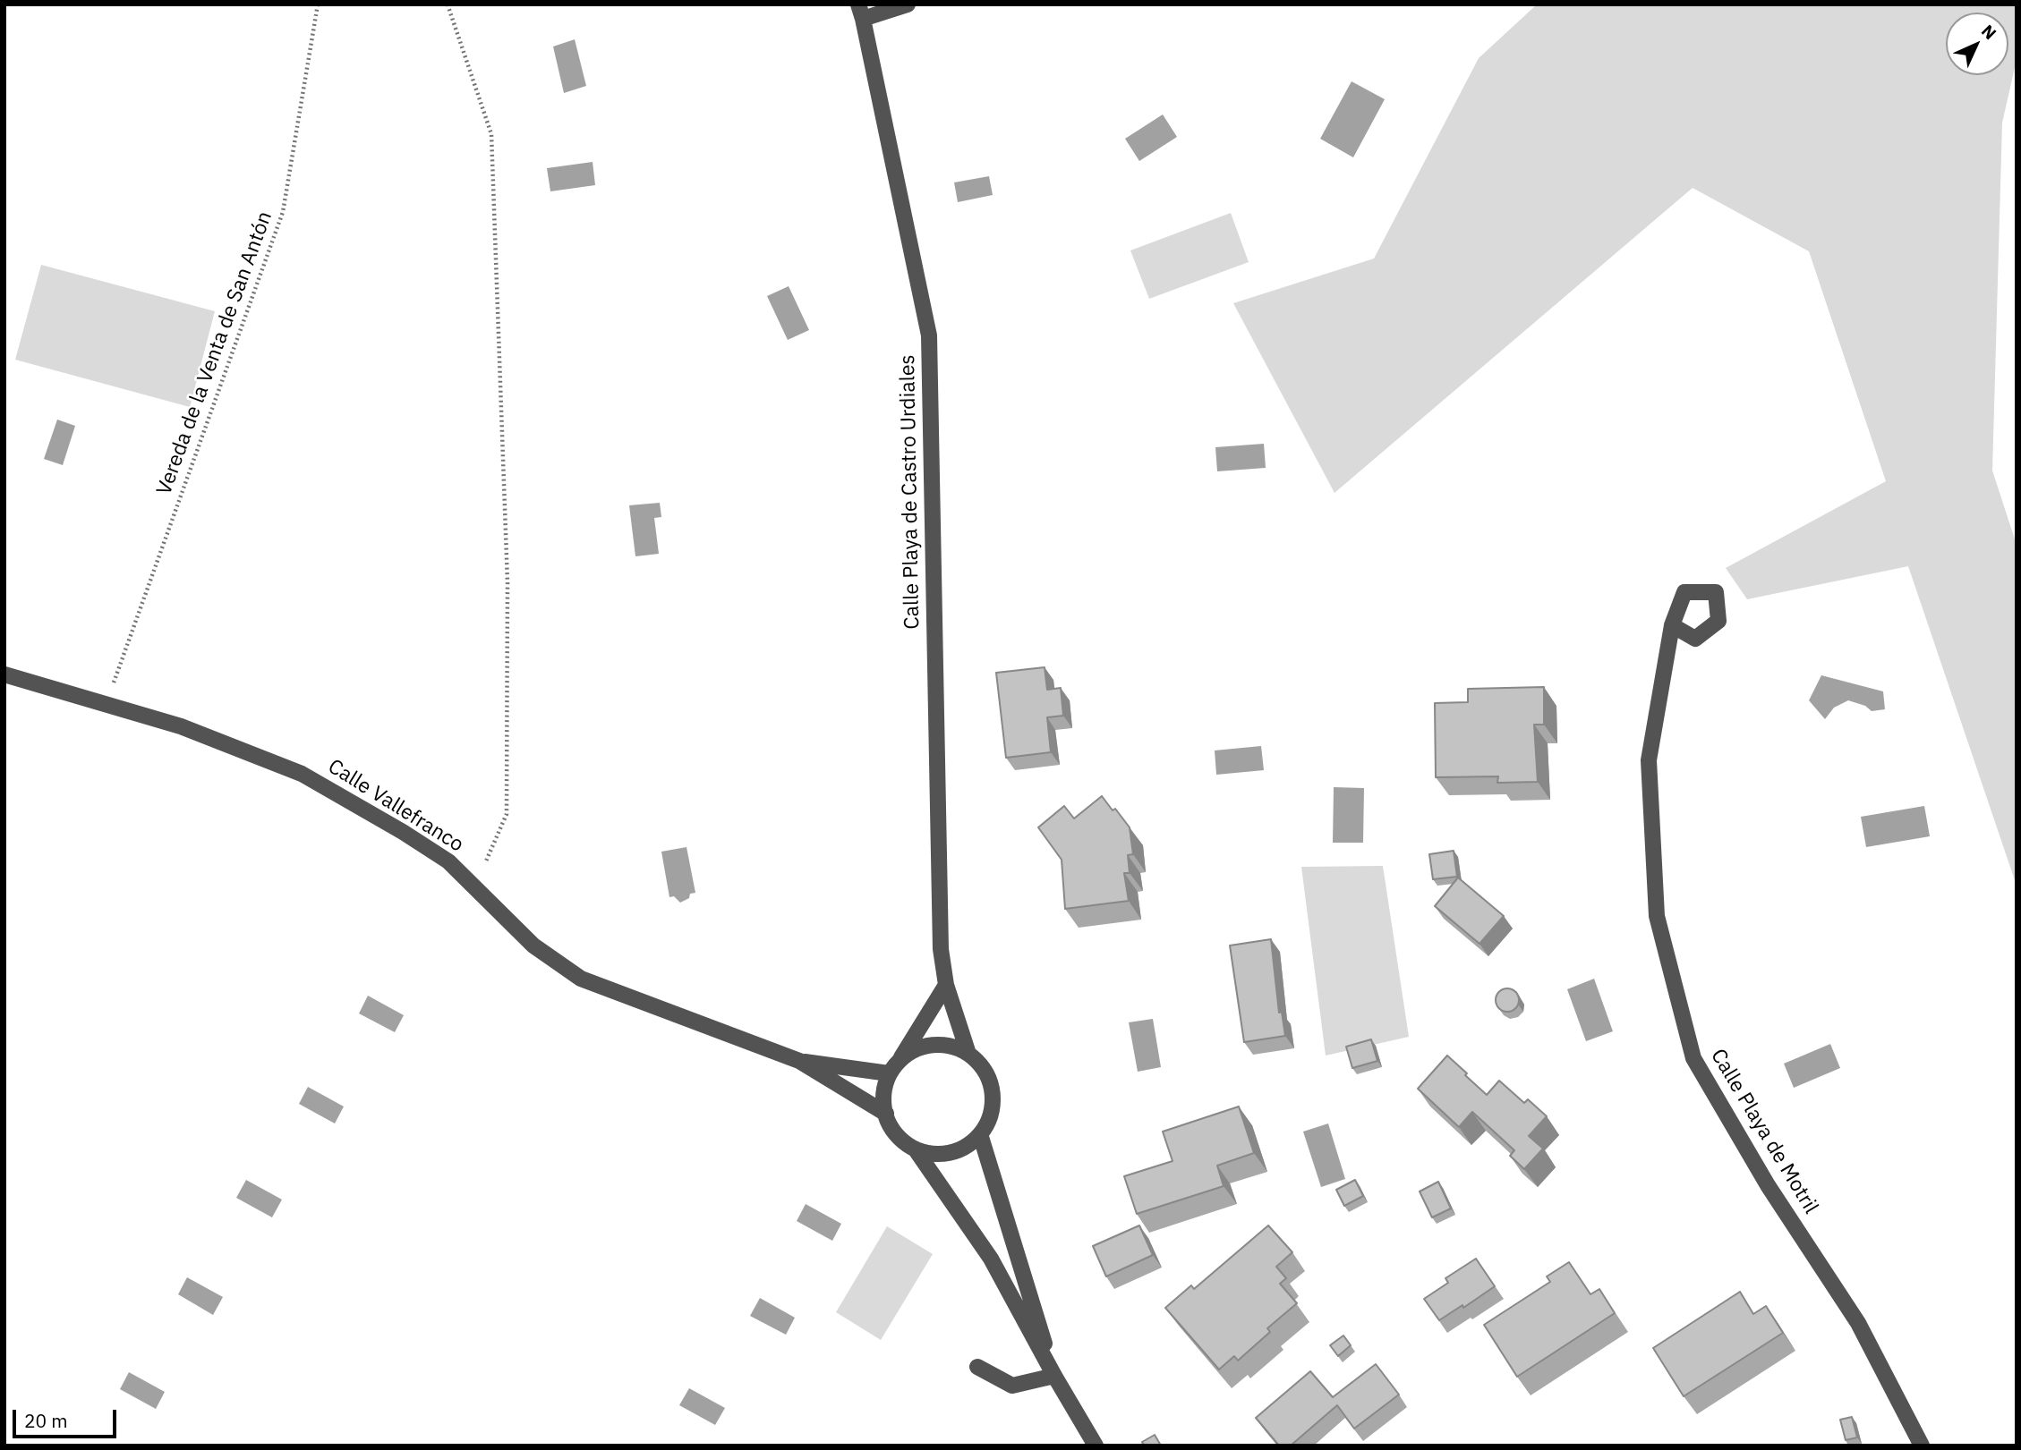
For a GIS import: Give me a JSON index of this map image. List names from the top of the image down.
{
  "streets": {
    "street": ["Calle Playa de Castro Urdiales", "Calle Vallefranco", "Calle Playa de Motril"],
    "path": ["Vereda de la Venta de San Antón"]
  },
  "crossings": [
    ["Vereda de la Venta de San Antón", "Calle Vallefranco"],
    ["Calle Playa de Castro Urdiales", "Calle Vallefranco"]
  ],
  "scale_bar": "20 m",
  "north": "top right"
}
